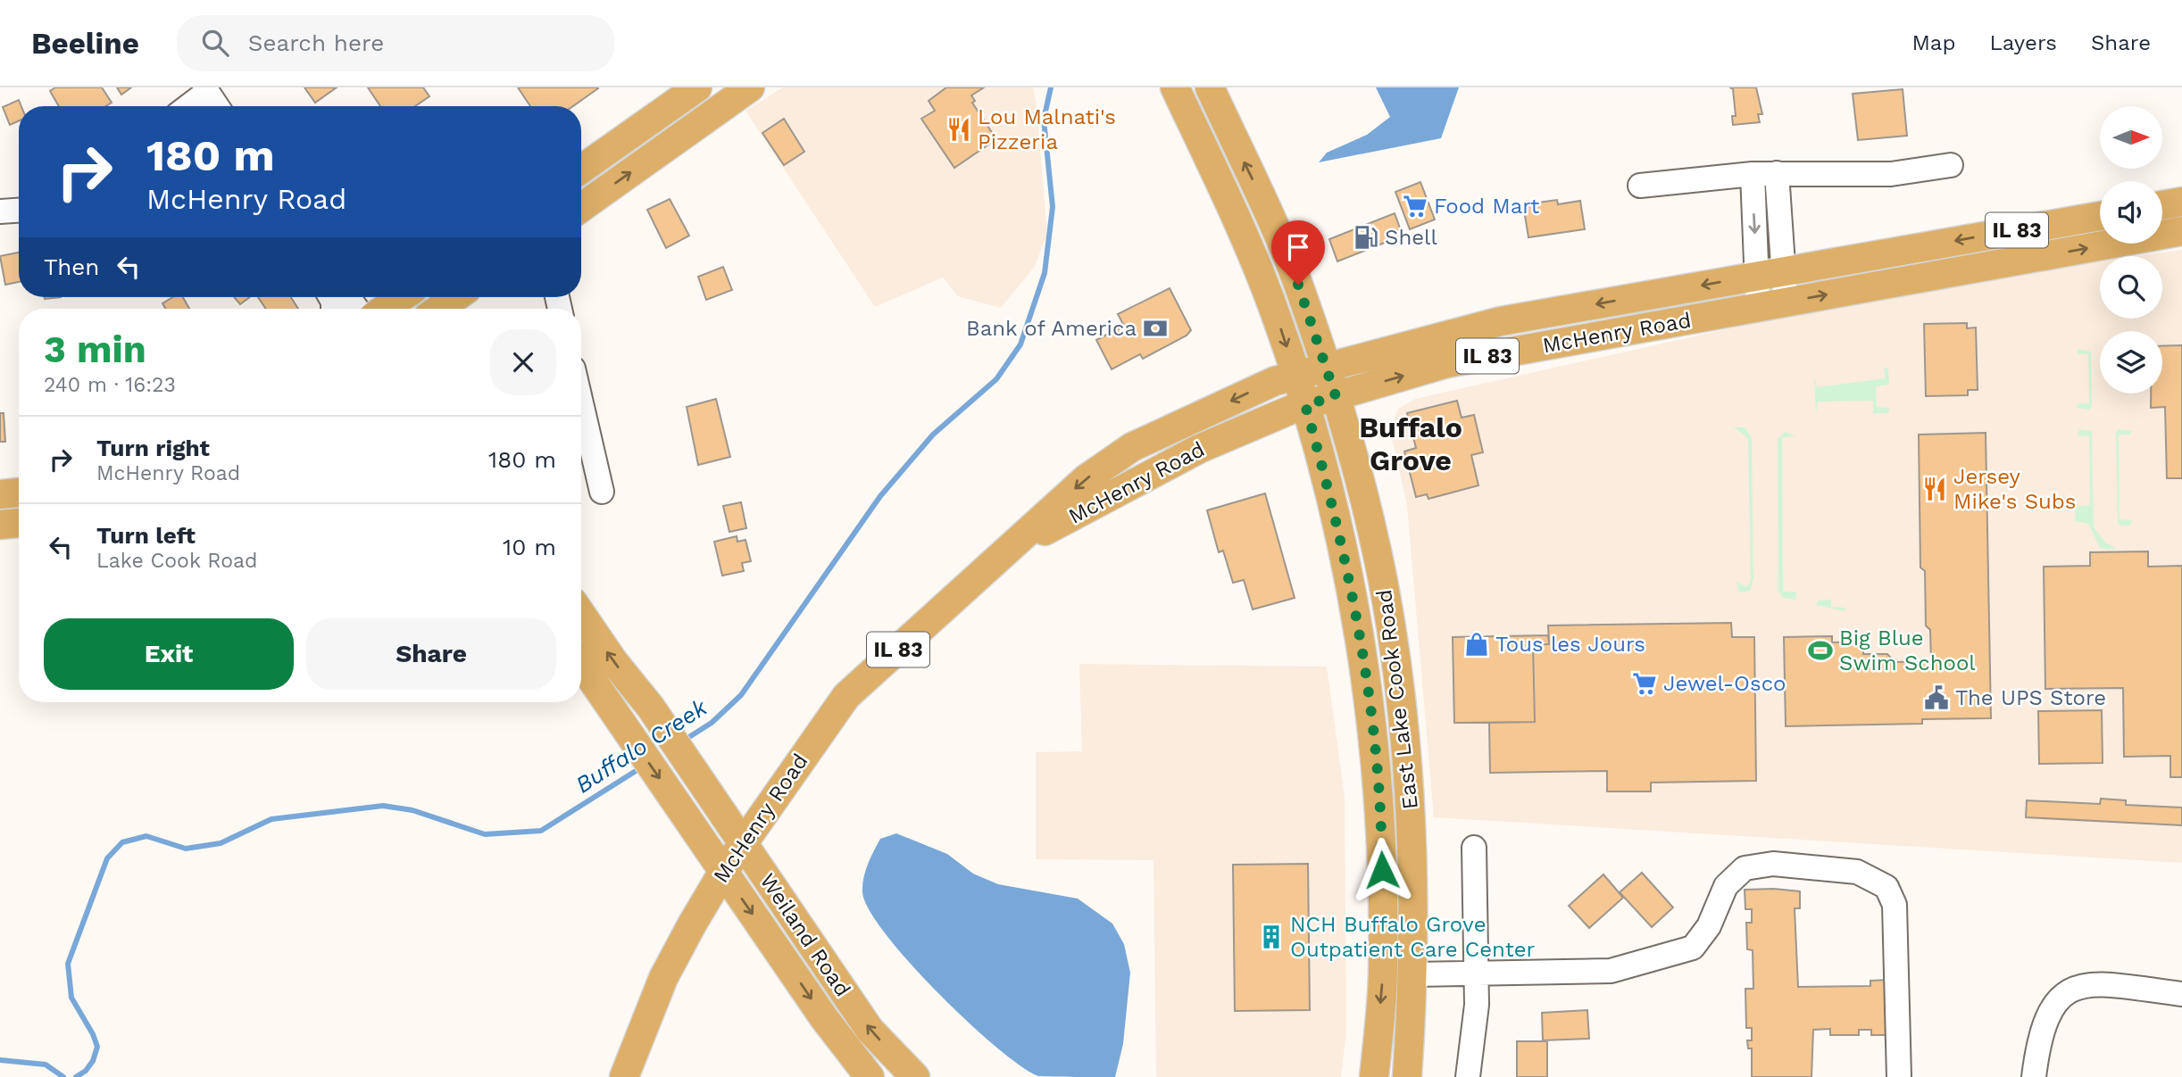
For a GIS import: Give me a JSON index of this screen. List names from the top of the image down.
{
  "streets": {
    "main road": [
      "IL 83",
      "McHenry Road",
      "East Lake Cook Road",
      "Weiland Road"
    ]
  },
  "crossings": [
    ["McHenry Road", "East Lake Cook Road"],
    ["McHenry Road", "Weiland Road"]
  ],
  "districts": ["Buffalo Grove"],
  "water": ["Buffalo Creek"],
  "places": {
    "restaurant": ["Lou Malnati's Pizzeria", "Jersey Mike's Subs"],
    "supermarket": ["Food Mart", "Jewel-Osco"],
    "fuel station": ["Shell"],
    "bank": ["Bank of America"],
    "shop": ["Tous les Jours"],
    "sports": ["Big Blue Swim School"],
    "public building": ["The UPS Store"],
    "building": ["NCH Buffalo Grove Outpatient Care Center"]
  },
  "north": "right",
  "page": {
    "header": "Beeline",
    "search": "Search here",
    "nav": ["Map", "Layers", "Share"],
    "turn": ["180 m", "McHenry Road"],
    "then": "Then",
    "heading": ["3 min", "240 m · 16:23"],
    "list": [
      {
        "name": "Turn right",
        "note": "McHenry Road",
        "value": "180 m"
      },
      {
        "name": "Turn left",
        "note": "Lake Cook Road",
        "value": "10 m"
      }
    ],
    "buttons": ["Exit", "Share"]
  }
}
